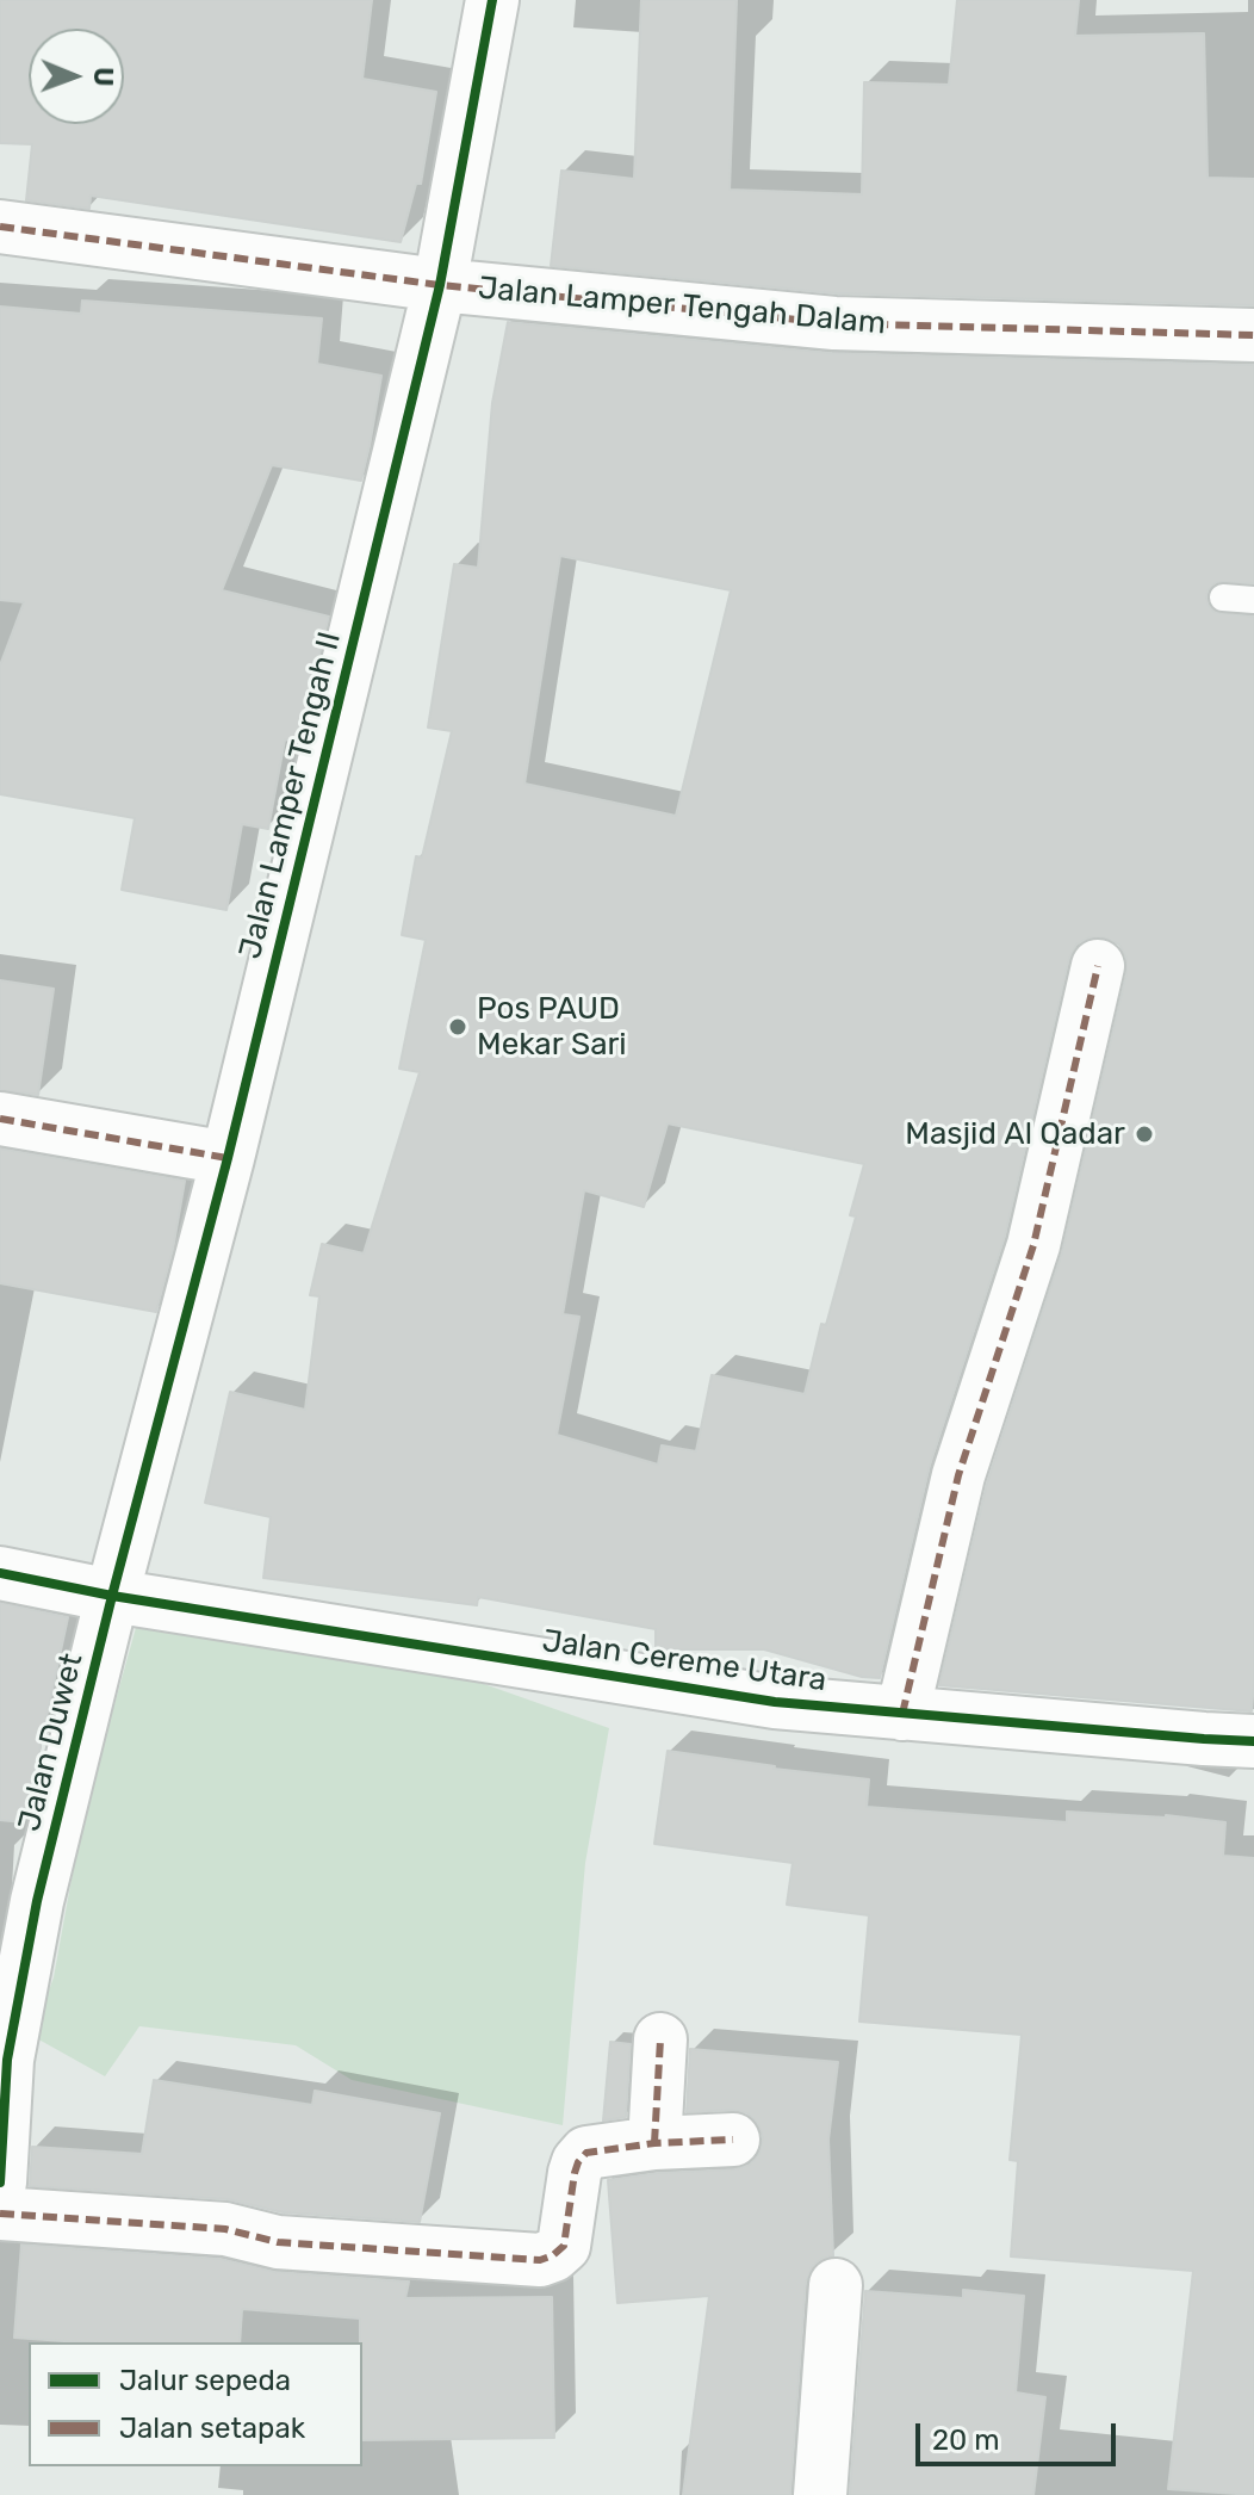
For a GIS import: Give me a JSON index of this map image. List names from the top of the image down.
{
  "streets": {
    "street": [
      "Jalan Lamper Tengah Dalam",
      "Jalan Lamper Tengah II",
      "Jalan Cereme Utara",
      "Jalan Duwet"
    ]
  },
  "crossings": [
    ["Jalan Lamper Tengah Dalam", "Jalan Lamper Tengah II"],
    ["Jalan Lamper Tengah II", "Jalan Cereme Utara"],
    ["Jalan Lamper Tengah II", "Jalan Duwet"],
    ["Jalan Cereme Utara", "Jalan Duwet"]
  ],
  "places": ["Pos PAUD Mekar Sari", "Masjid Al Qadar"],
  "legend": ["Jalur sepeda", "Jalan setapak"],
  "scale_bar": "20 m",
  "north": "right"
}
